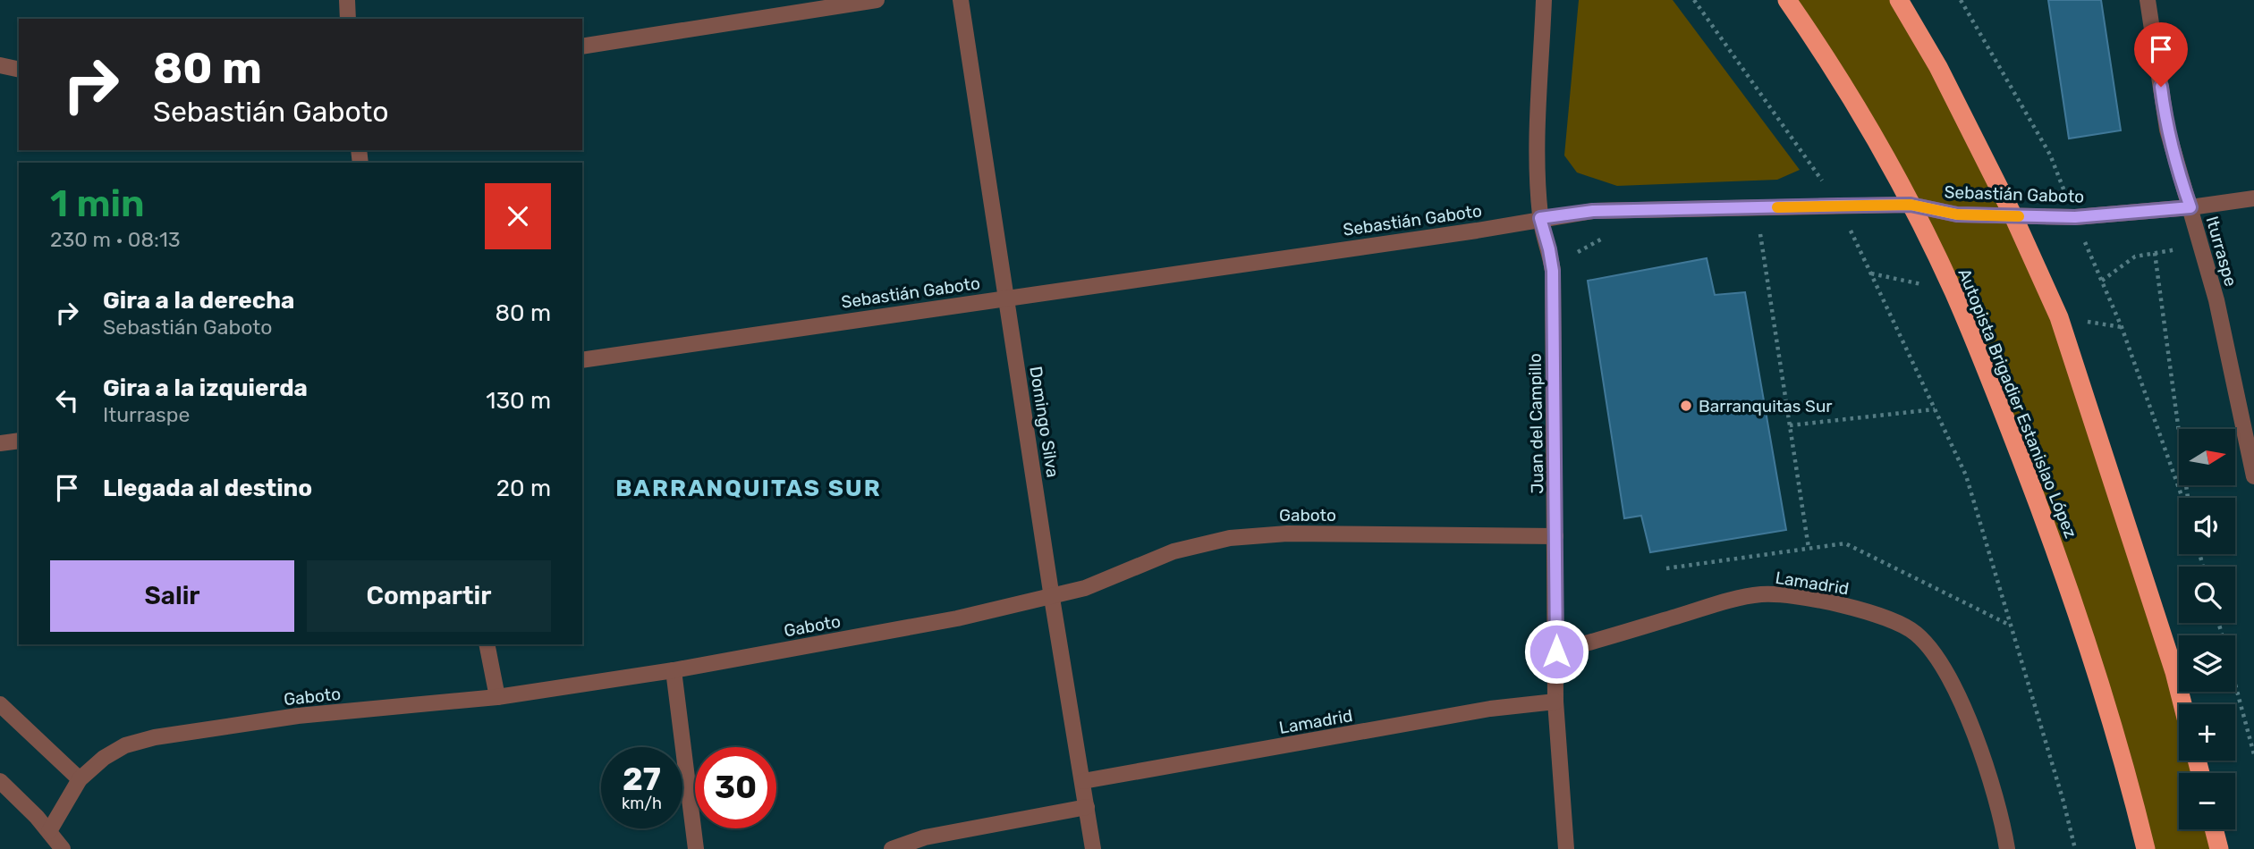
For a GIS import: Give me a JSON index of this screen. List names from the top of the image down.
{
  "streets": {
    "highway": ["Autopista Brigadier Estanislao López"],
    "street": [
      "Sebastián Gaboto",
      "Iturraspe",
      "Domingo Silva",
      "Juan del Campillo",
      "Gaboto",
      "Lamadrid"
    ]
  },
  "crossings": [
    ["Sebastián Gaboto", "Iturraspe"],
    ["Sebastián Gaboto", "Autopista Brigadier Estanislao López"],
    ["Sebastián Gaboto", "Domingo Silva"],
    ["Sebastián Gaboto", "Juan del Campillo"],
    ["Domingo Silva", "Gaboto"],
    ["Domingo Silva", "Lamadrid"],
    ["Juan del Campillo", "Gaboto"],
    ["Juan del Campillo", "Lamadrid"]
  ],
  "districts": ["BARRANQUITAS SUR"],
  "places": ["Barranquitas Sur"],
  "north": "right",
  "page": {
    "turn": ["80 m", "Sebastián Gaboto"],
    "heading": ["1 min", "230 m · 08:13"],
    "list": [
      {
        "name": "Gira a la derecha",
        "note": "Sebastián Gaboto",
        "value": "80 m"
      },
      {
        "name": "Gira a la izquierda",
        "note": "Iturraspe",
        "value": "130 m"
      },
      {
        "name": "Llegada al destino",
        "value": "20 m"
      }
    ],
    "map_buttons": ["+", "−"],
    "buttons": ["Salir", "Compartir"],
    "speed": "27 km/h",
    "limit": "30"
  }
}
